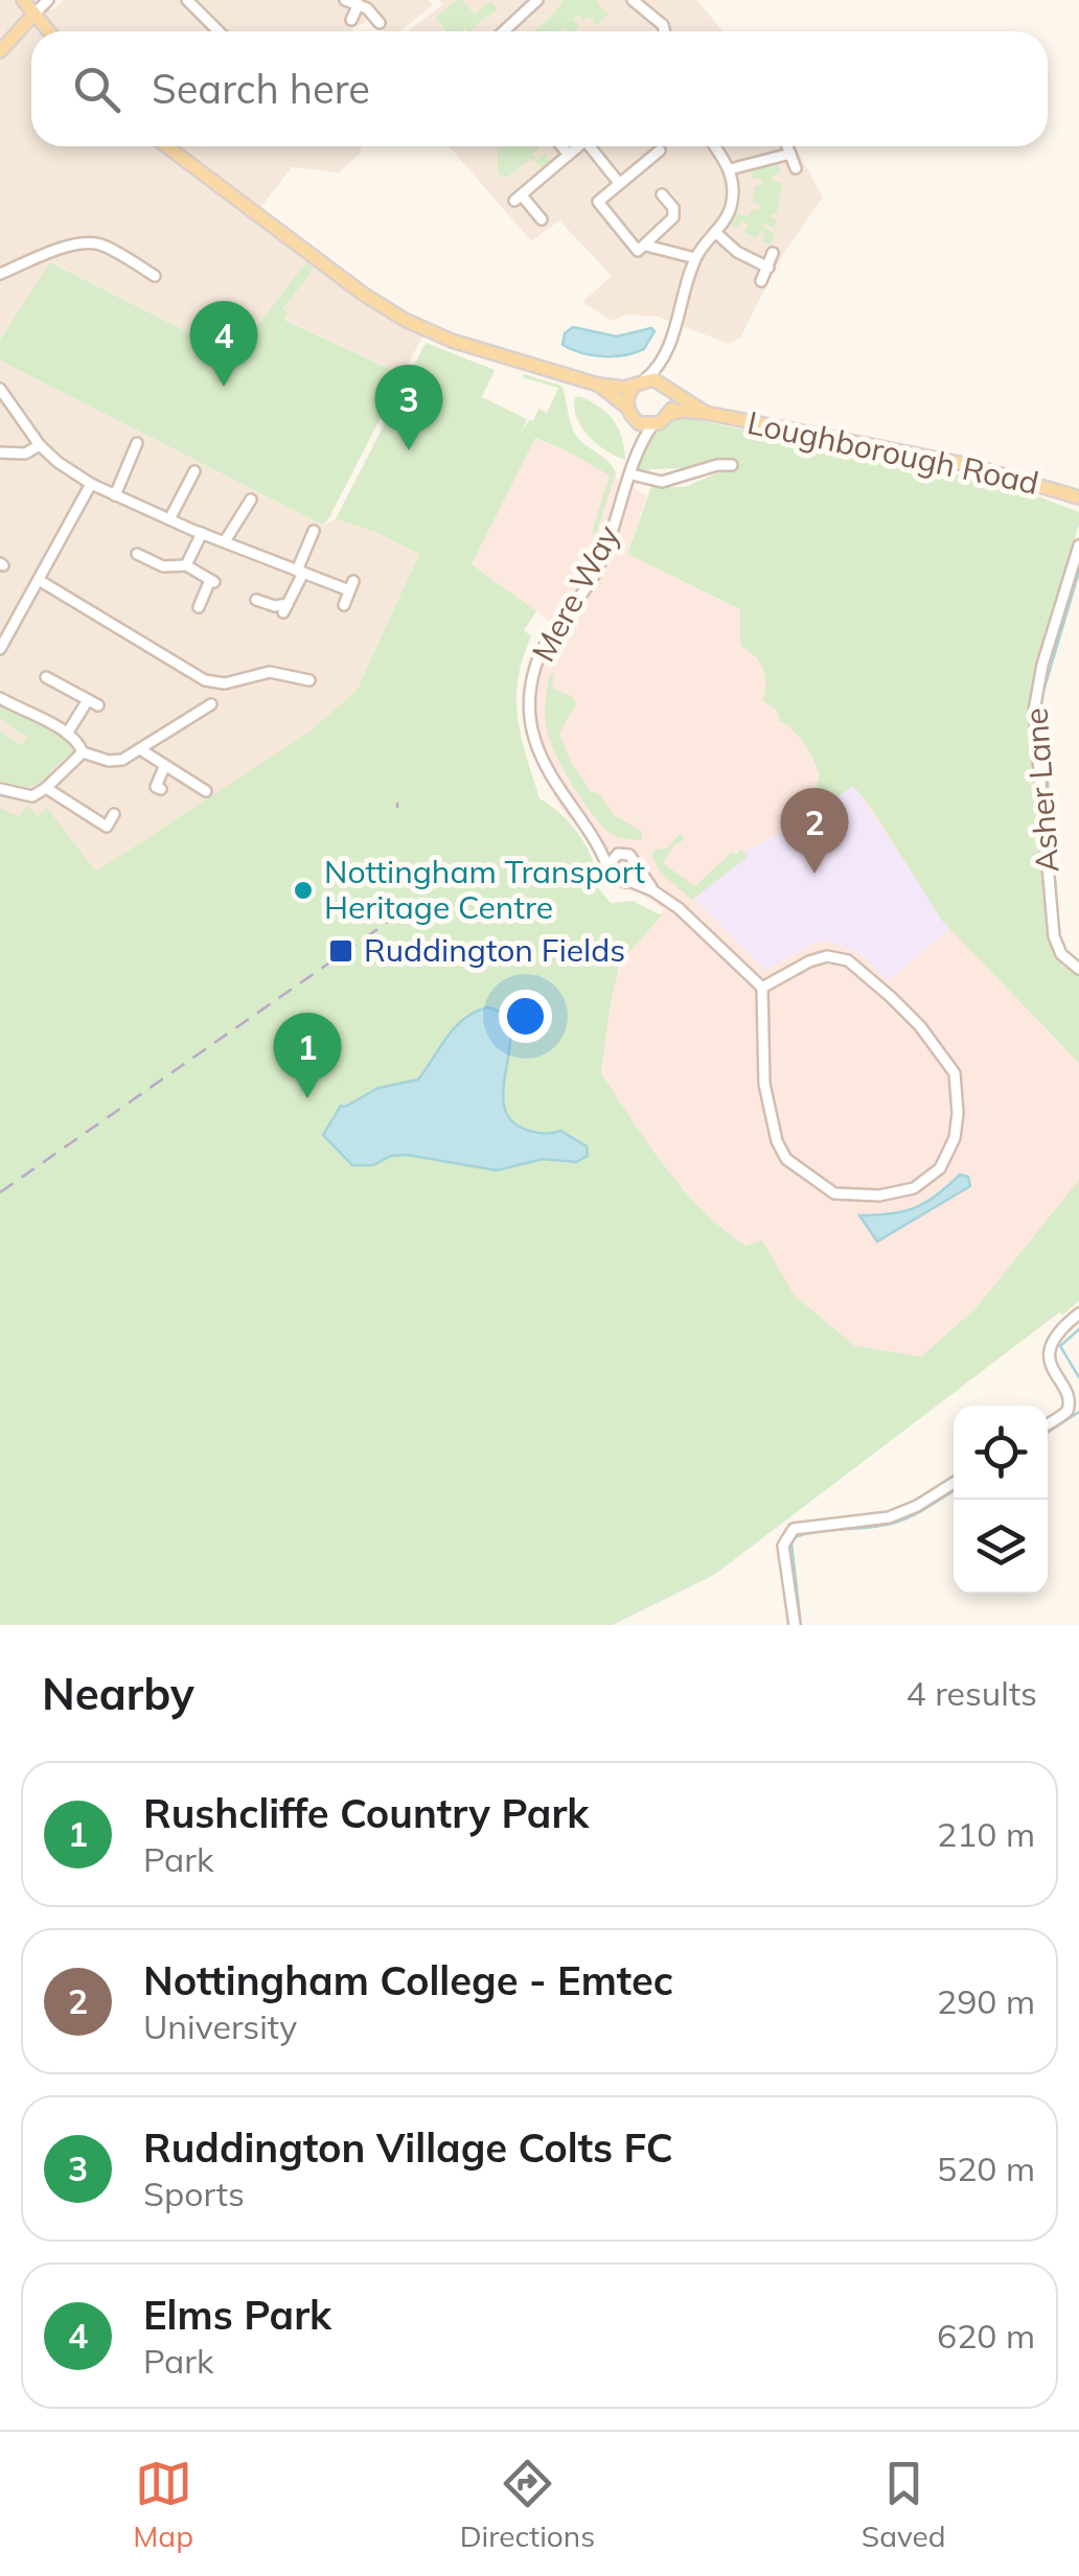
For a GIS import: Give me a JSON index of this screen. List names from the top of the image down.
{
  "streets": {
    "main road": ["Loughborough Road"],
    "street": ["Mere Way", "Asher Lane"]
  },
  "crossings": [
    ["Loughborough Road", "Mere Way"]
  ],
  "places": {
    "other": ["Nottingham Transport Heritage Centre"],
    "transit": ["Ruddington Fields"]
  },
  "page": {
    "search": "Search here",
    "pins": [
      "4",
      "3",
      "2",
      "1"
    ],
    "heading": ["Nearby", "4 results"],
    "list": [
      {
        "mark": "1",
        "name": "Rushcliffe Country Park",
        "note": "Park",
        "value": "210 m"
      },
      {
        "mark": "2",
        "name": "Nottingham College - Emtec",
        "note": "University",
        "value": "290 m"
      },
      {
        "mark": "3",
        "name": "Ruddington Village Colts FC",
        "note": "Sports",
        "value": "520 m"
      },
      {
        "mark": "4",
        "name": "Elms Park",
        "note": "Park",
        "value": "620 m"
      }
    ],
    "nav": ["Map", "Directions", "Saved"]
  }
}
